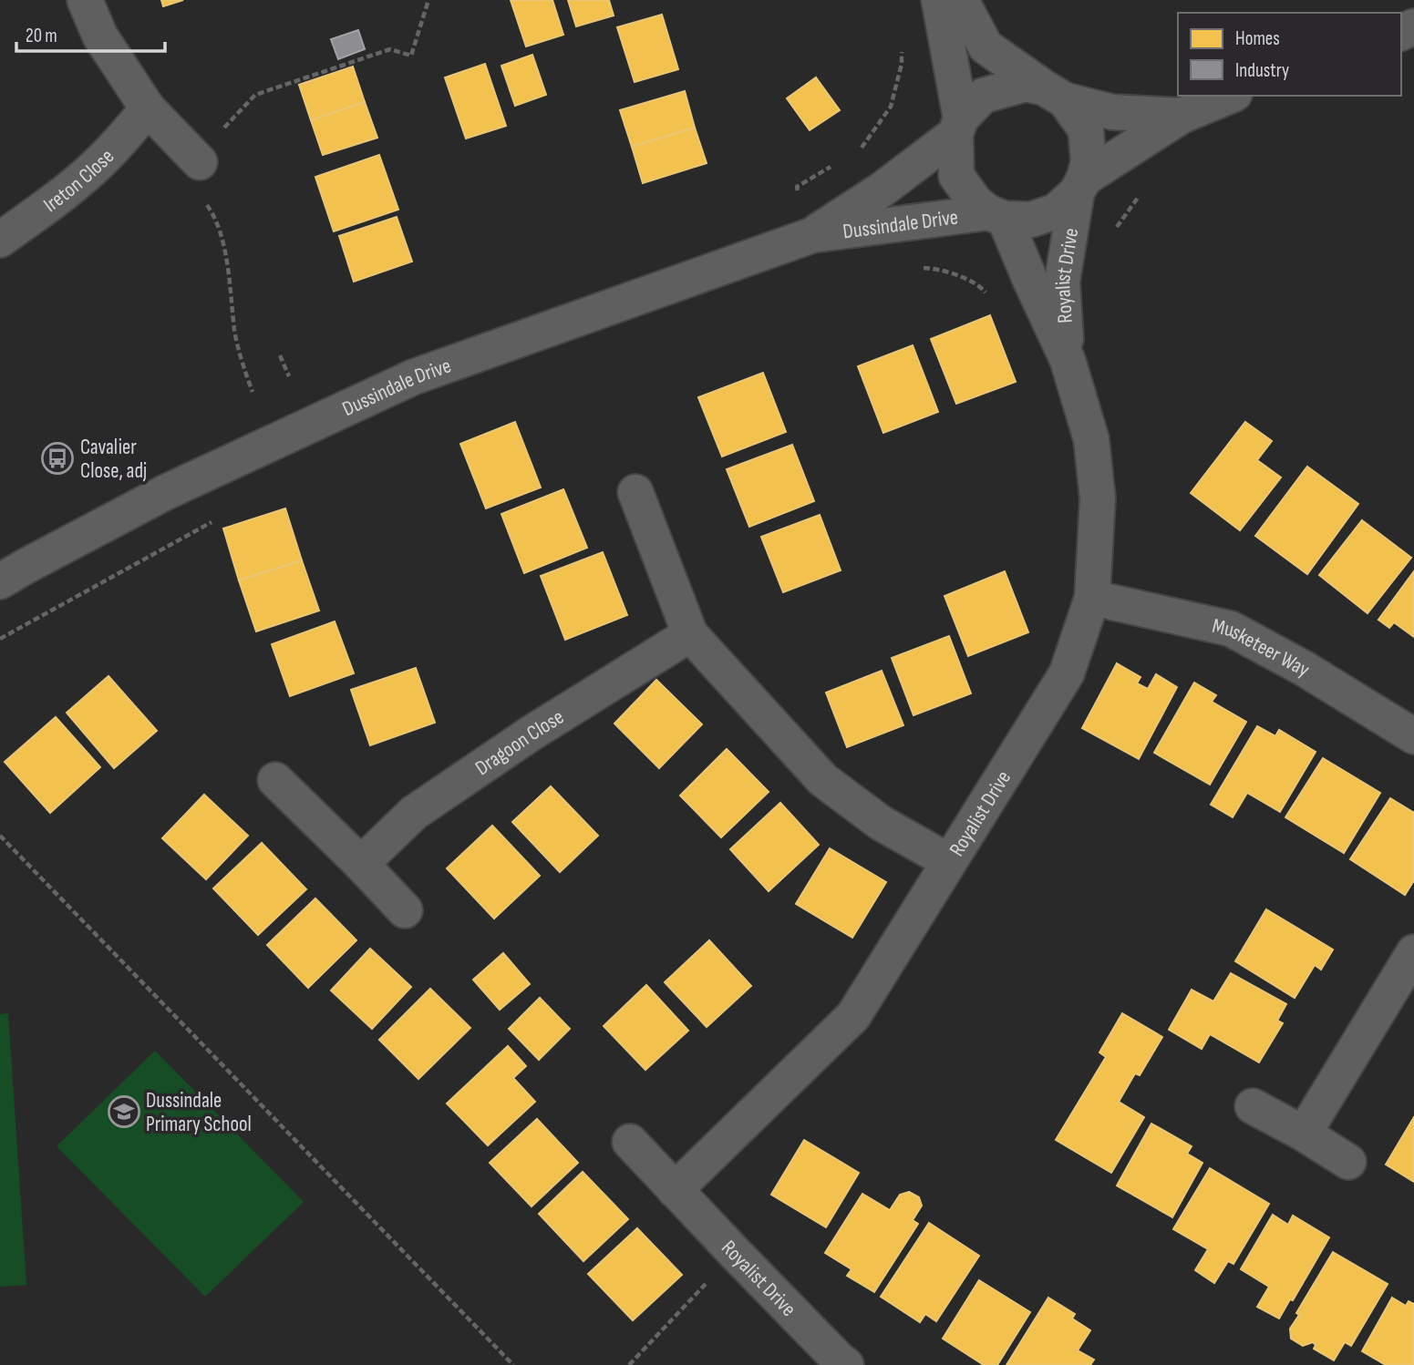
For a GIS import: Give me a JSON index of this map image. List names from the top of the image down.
{
  "streets": {
    "street": [
      "Ireton Close",
      "Dussindale Drive",
      "Royalist Drive",
      "Musketeer Way",
      "Dragoon Close"
    ]
  },
  "crossings": [
    ["Dussindale Drive", "Royalist Drive"],
    ["Royalist Drive", "Musketeer Way"]
  ],
  "places": {
    "bus stop": ["Cavalier Close, adj"],
    "school or university": ["Dussindale Primary School"]
  },
  "legend": ["Homes", "Industry"],
  "scale_bar": "20 m"
}
